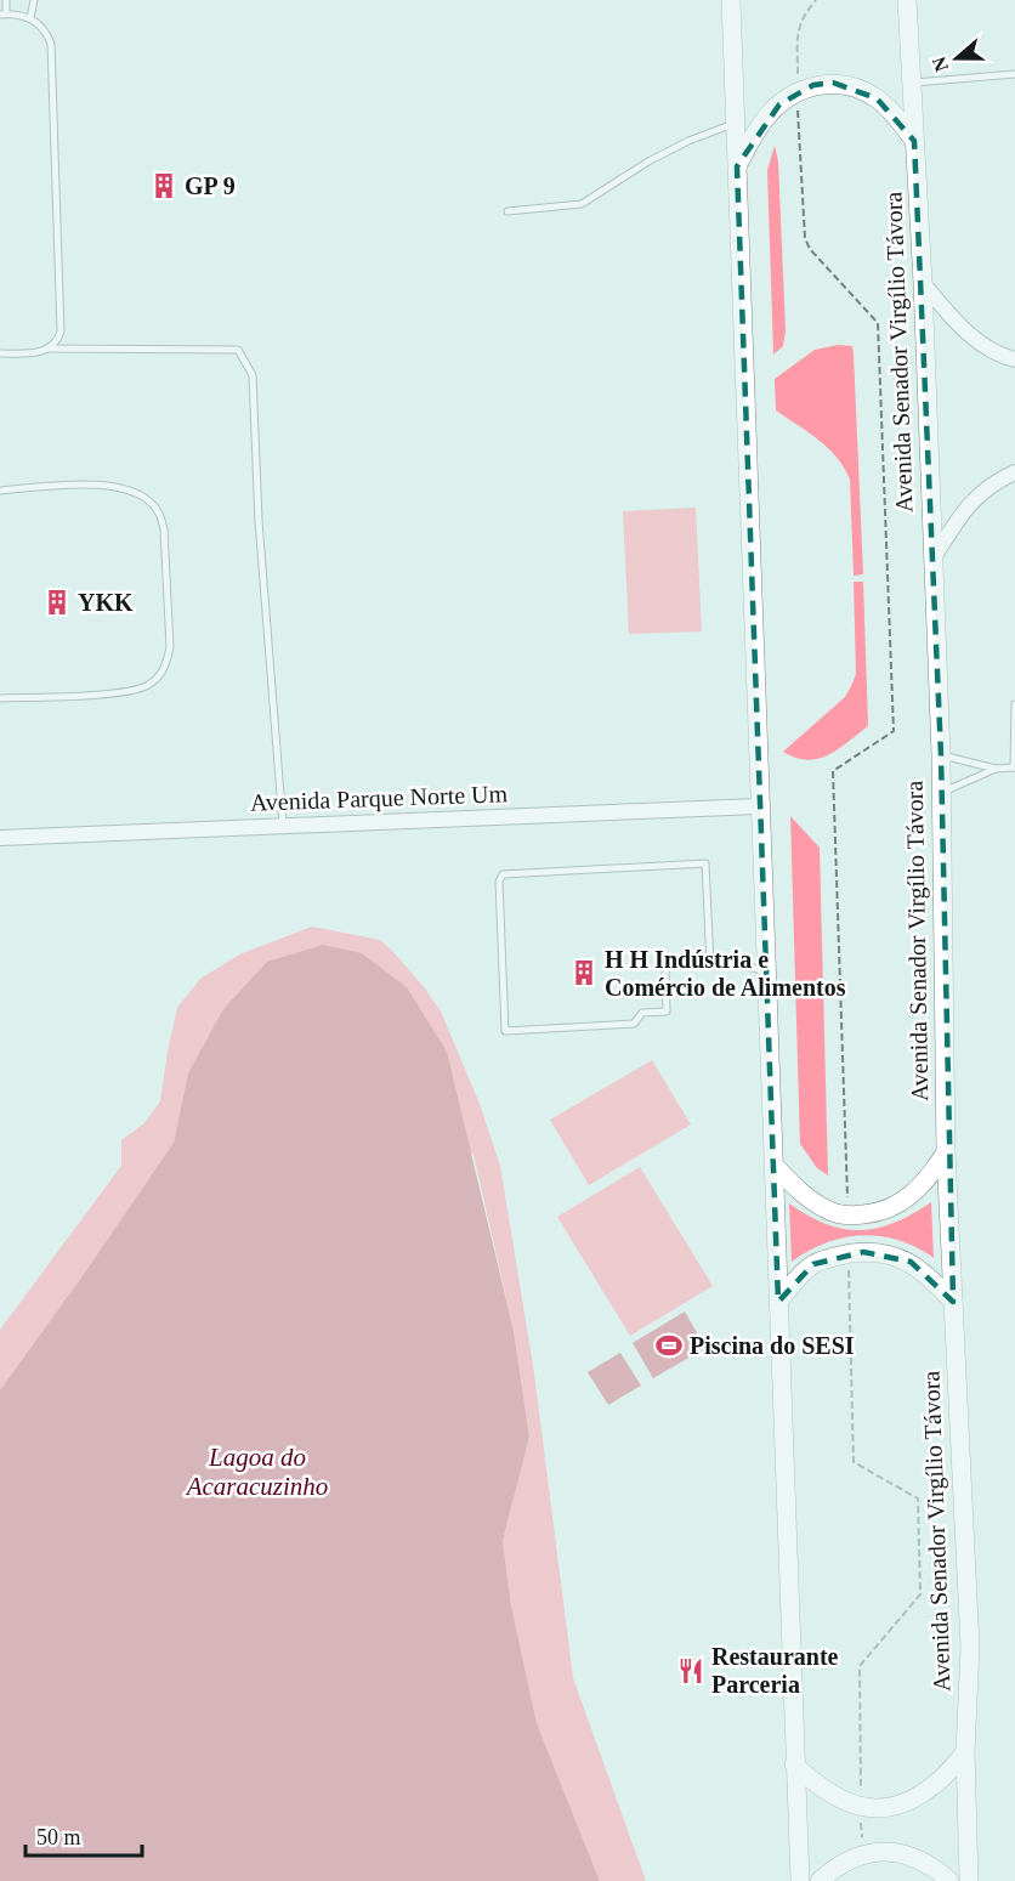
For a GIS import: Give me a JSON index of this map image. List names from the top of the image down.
{
  "streets": {
    "main road": ["Avenida Senador Virgílio Távora"],
    "street": ["Avenida Parque Norte Um"]
  },
  "water": ["Lagoa do Acaracuzinho"],
  "places": {
    "building": ["GP 9", "YKK", "H H Indústria e Comércio de Alimentos"],
    "sports": ["Piscina do SESI"],
    "restaurant": ["Restaurante Parceria"]
  },
  "scale_bar": "50 m",
  "north": "left"
}
